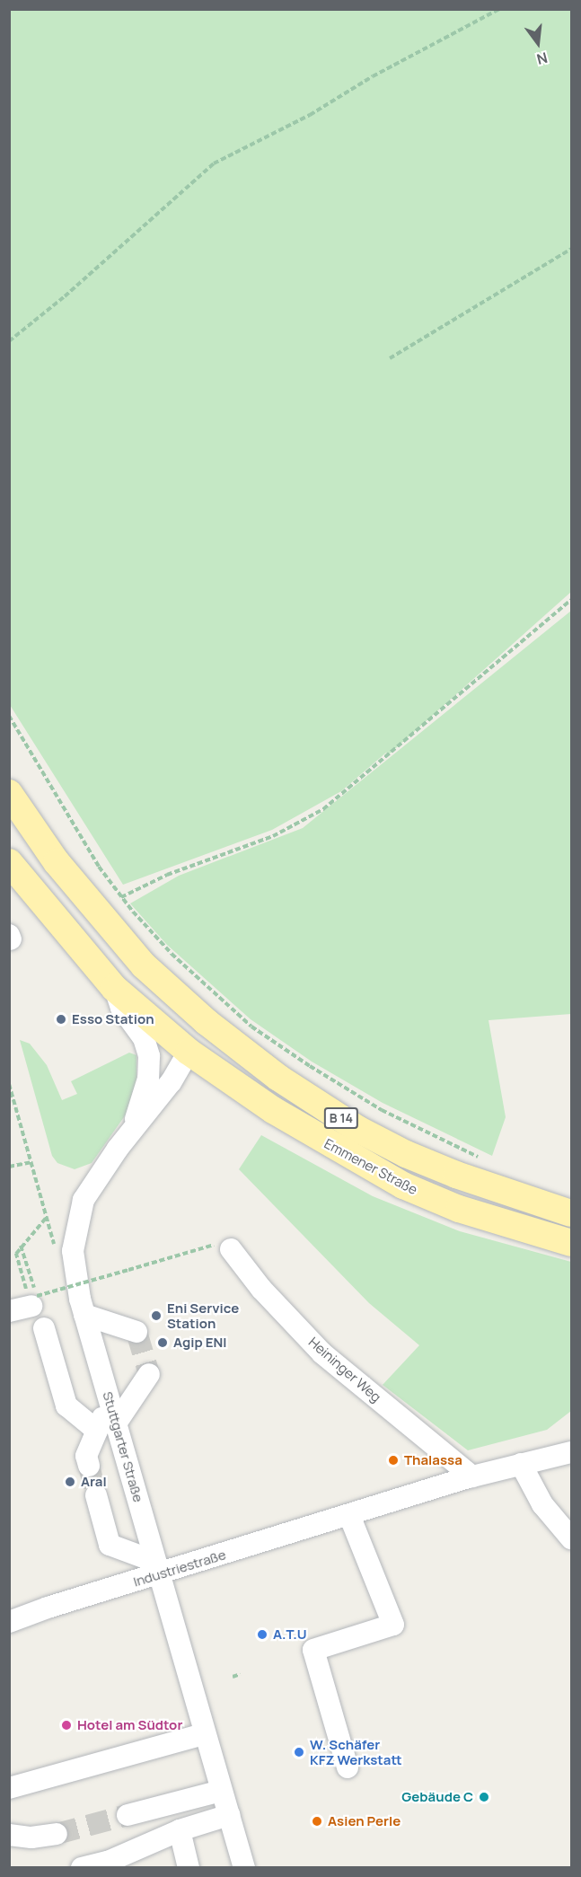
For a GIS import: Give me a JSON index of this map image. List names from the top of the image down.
{
  "streets": {
    "main road": ["B 14", "Emmener Straße"],
    "street": ["Heininger Weg", "Stuttgarter Straße", "Industriestraße"]
  },
  "crossings": [
    ["B 14", "Emmener Straße"],
    ["B 14", "Stuttgarter Straße"],
    ["Emmener Straße", "Stuttgarter Straße"],
    ["Heininger Weg", "Industriestraße"],
    ["Stuttgarter Straße", "Industriestraße"]
  ],
  "places": [
    "Esso Station",
    "Eni Service Station",
    "Agip ENI",
    "Thalassa",
    "Aral",
    "A.T.U",
    "Hotel am Südtor",
    "W. Schäfer KFZ Werkstatt",
    "Gebäude C",
    "Asien Perle"
  ],
  "north": "bottom"
}
